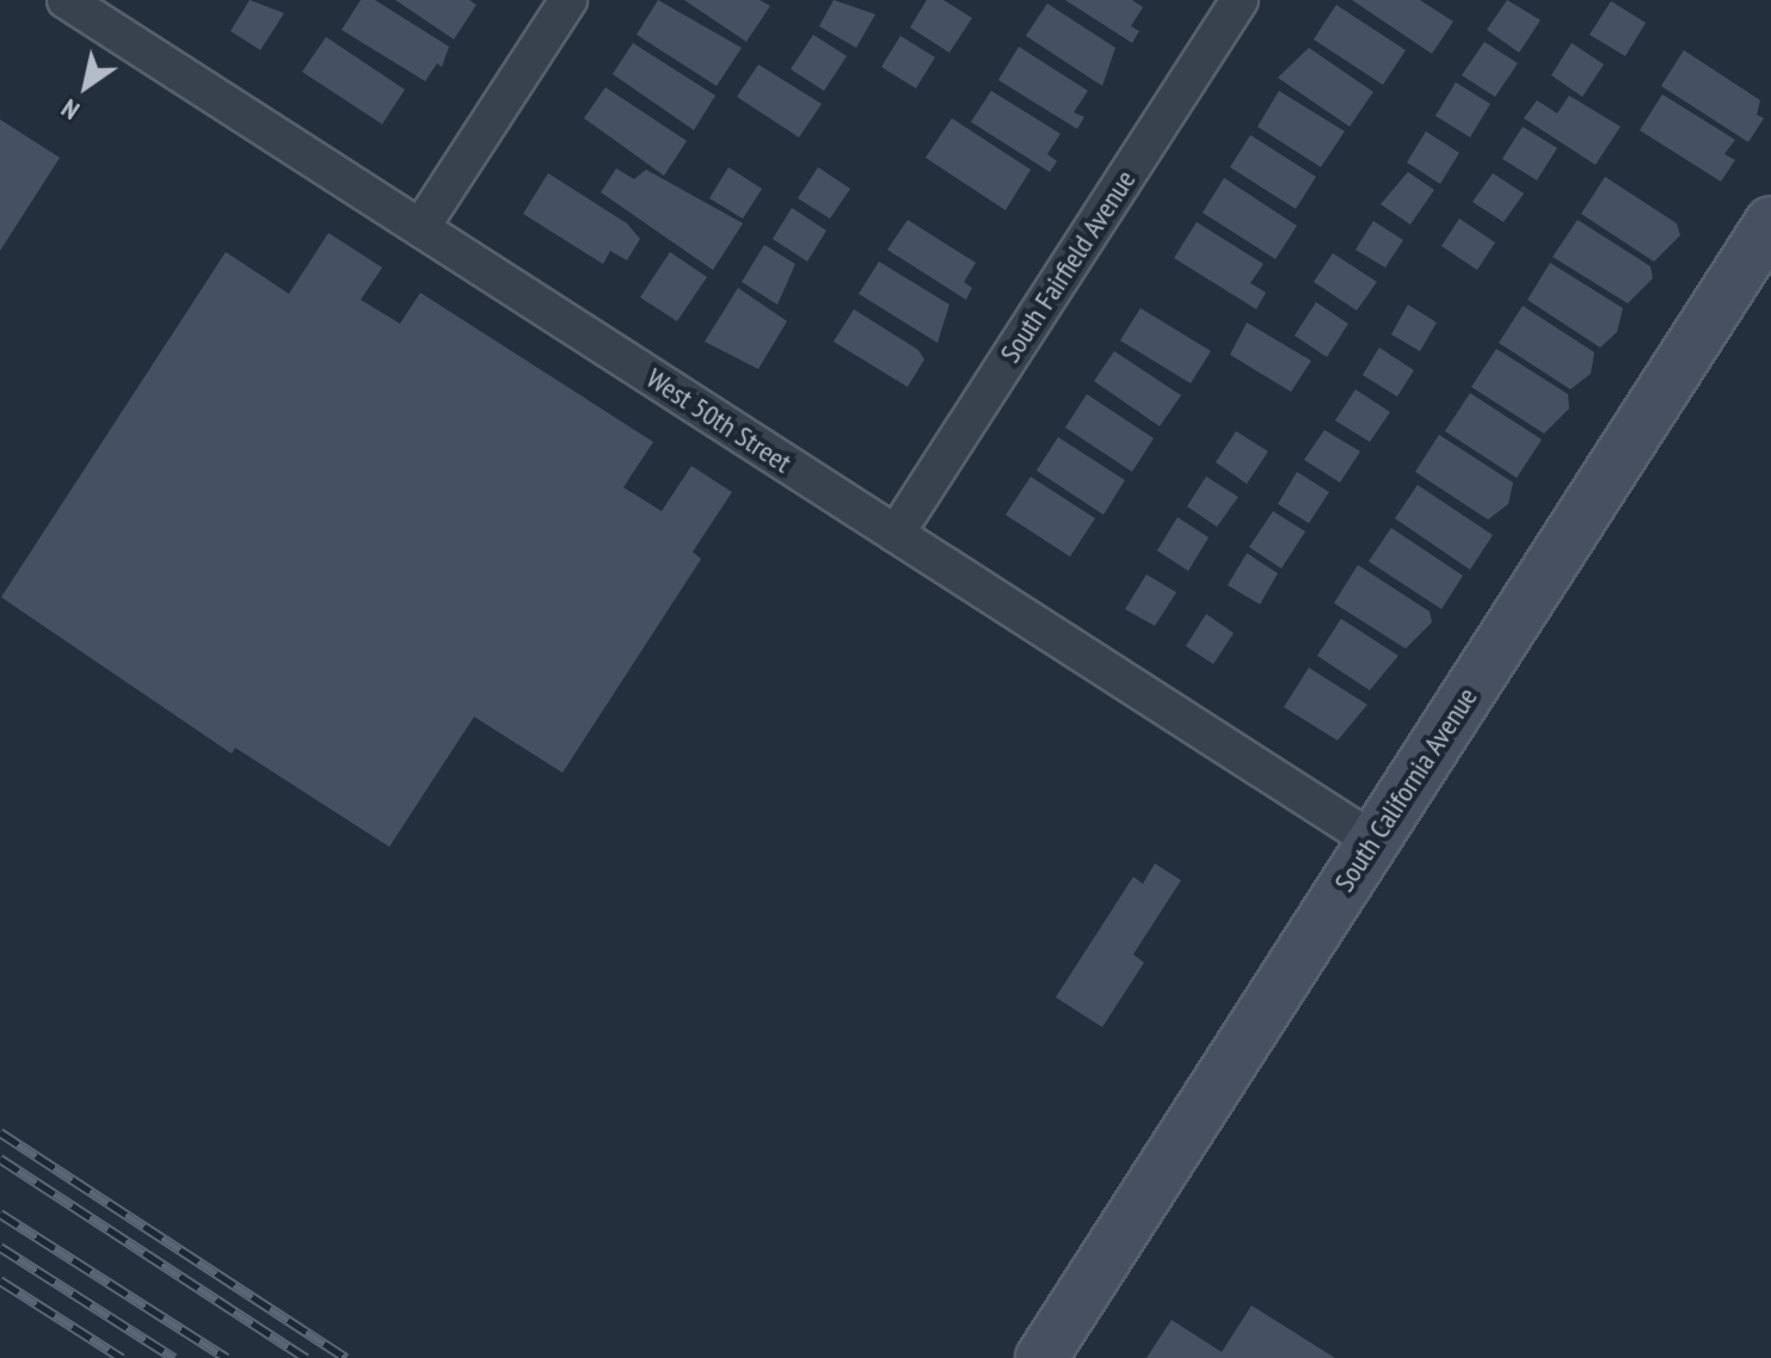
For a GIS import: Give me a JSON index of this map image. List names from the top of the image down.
{
  "streets": {
    "street": ["South Fairfield Avenue", "West 50th Street", "South California Avenue"]
  },
  "crossings": [
    ["South Fairfield Avenue", "West 50th Street"],
    ["West 50th Street", "South California Avenue"]
  ],
  "north": "bottom left"
}
